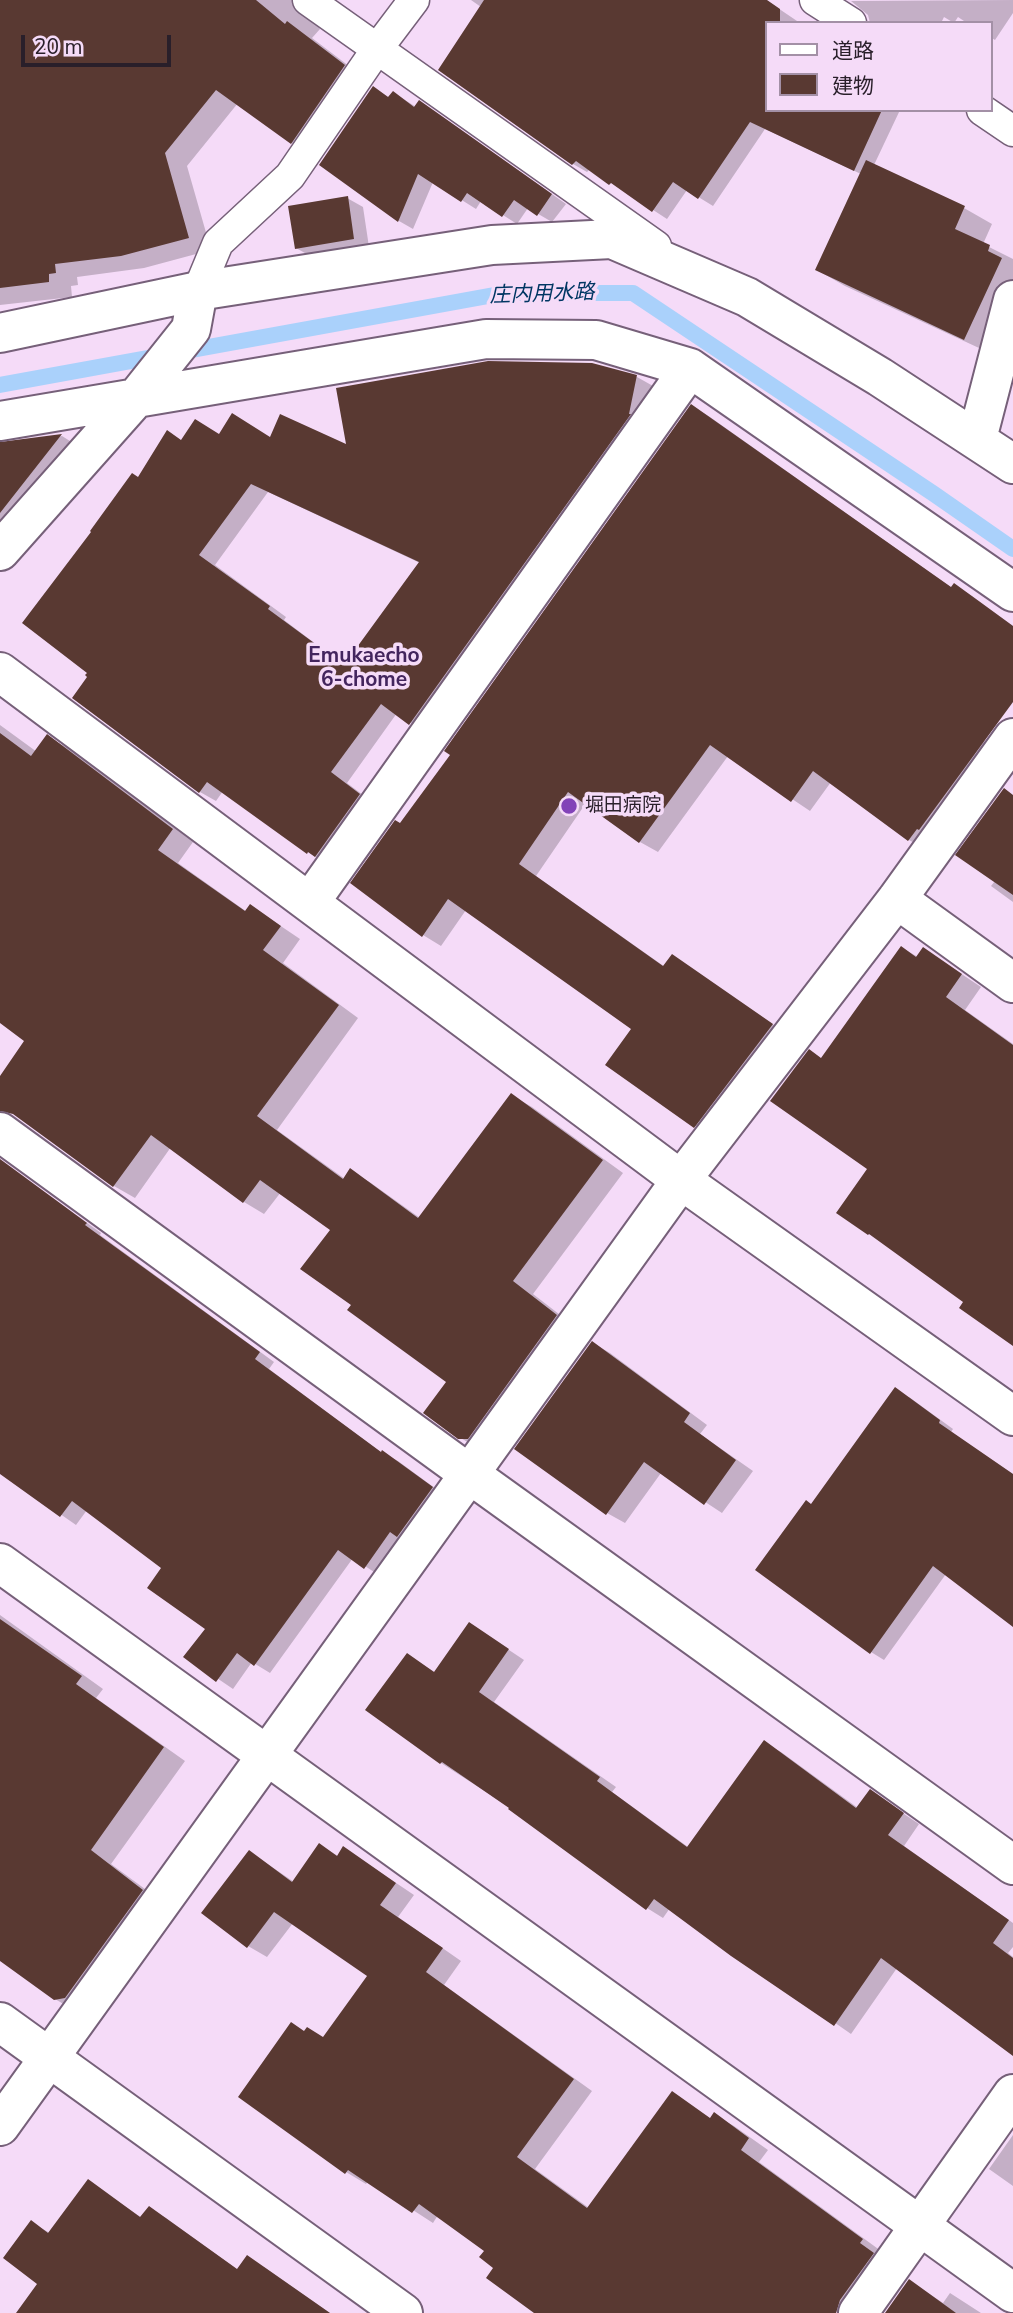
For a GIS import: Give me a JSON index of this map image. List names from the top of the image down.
{
  "districts": ["Emukaecho 6-chome"],
  "water": ["庄内用水路"],
  "places": ["堀田病院"],
  "legend": ["道路", "建物"],
  "scale_bar": "20 m"
}
